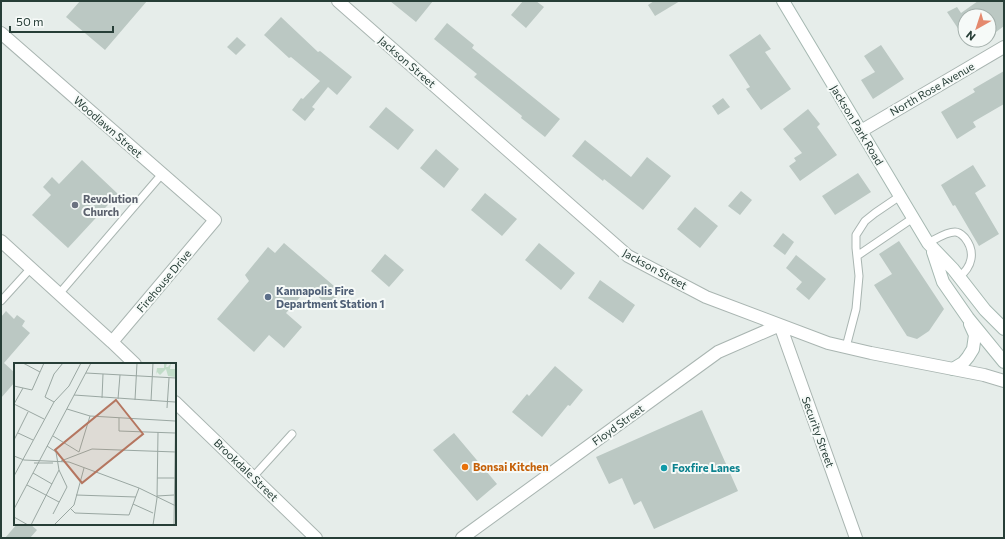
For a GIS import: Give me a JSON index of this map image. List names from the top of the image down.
{
  "streets": {
    "street": [
      "Jackson Street",
      "North Rose Avenue",
      "Jackson Park Road",
      "Woodlawn Street",
      "Firehouse Drive",
      "Floyd Street",
      "Security Street",
      "Brookdale Street"
    ]
  },
  "crossings": [
    ["Jackson Street", "Floyd Street"],
    ["Jackson Street", "Security Street"],
    ["North Rose Avenue", "Jackson Park Road"],
    ["Woodlawn Street", "Firehouse Drive"],
    ["Floyd Street", "Security Street"]
  ],
  "places": [
    "Revolution Church",
    "Kannapolis Fire Department Station 1",
    "Bonsai Kitchen",
    "Foxfire Lanes"
  ],
  "scale_bar": "50 m",
  "north": "bottom left"
}
